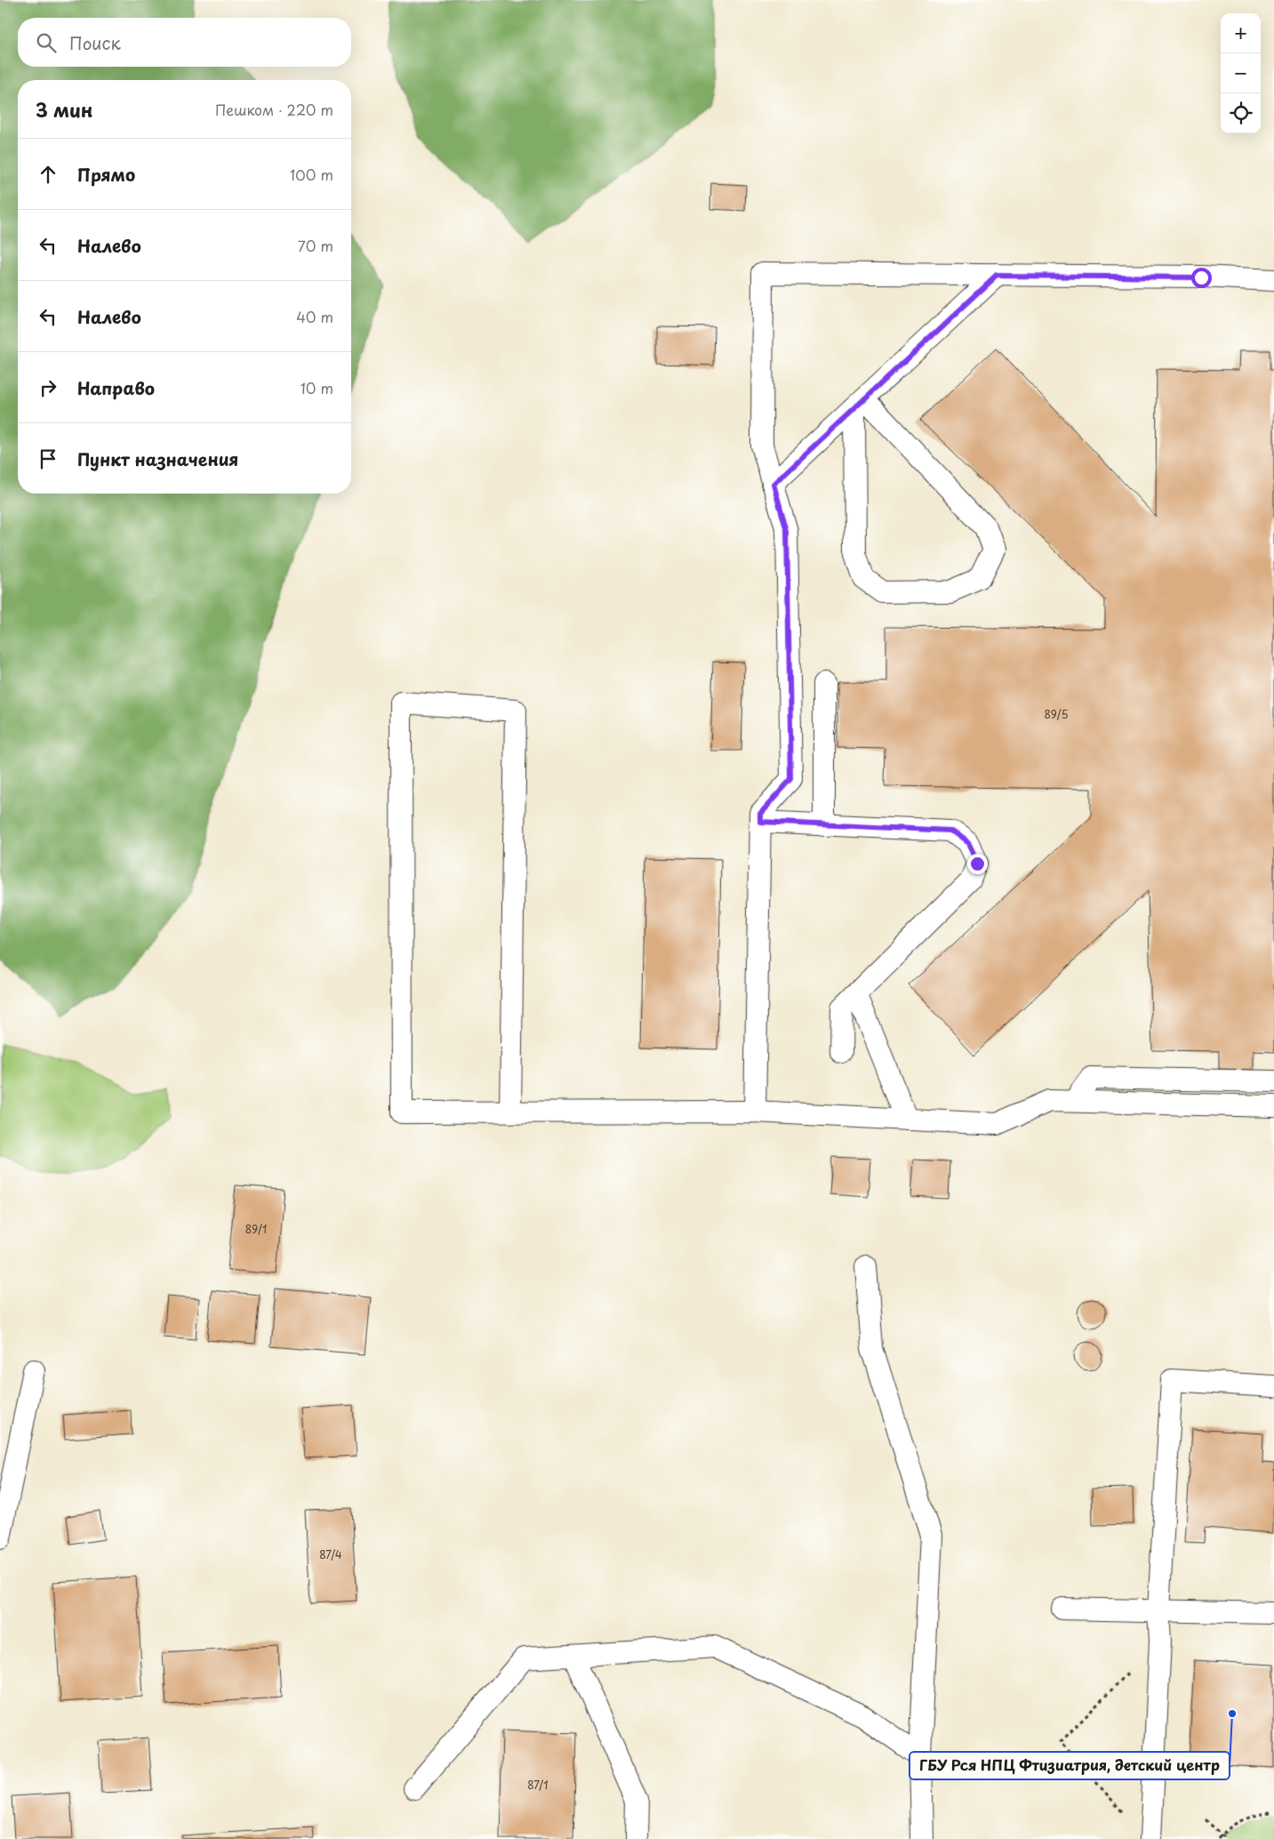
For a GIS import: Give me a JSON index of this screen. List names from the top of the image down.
{
  "places": ["ГБУ Рся НПЦ Фтизиатрия, детский центр"],
  "house_numbers": [
    "89/5",
    "89/1",
    "87/4",
    "87/1"
  ],
  "page": {
    "map_buttons": ["+", "−"],
    "search": "Поиск",
    "heading": ["3 мин", "Пешком · 220 m"],
    "list": [
      ["Прямо", "100 m"],
      ["Налево", "70 m"],
      ["Налево", "40 m"],
      ["Направо", "10 m"],
      "Пункт назначения"
    ]
  }
}
